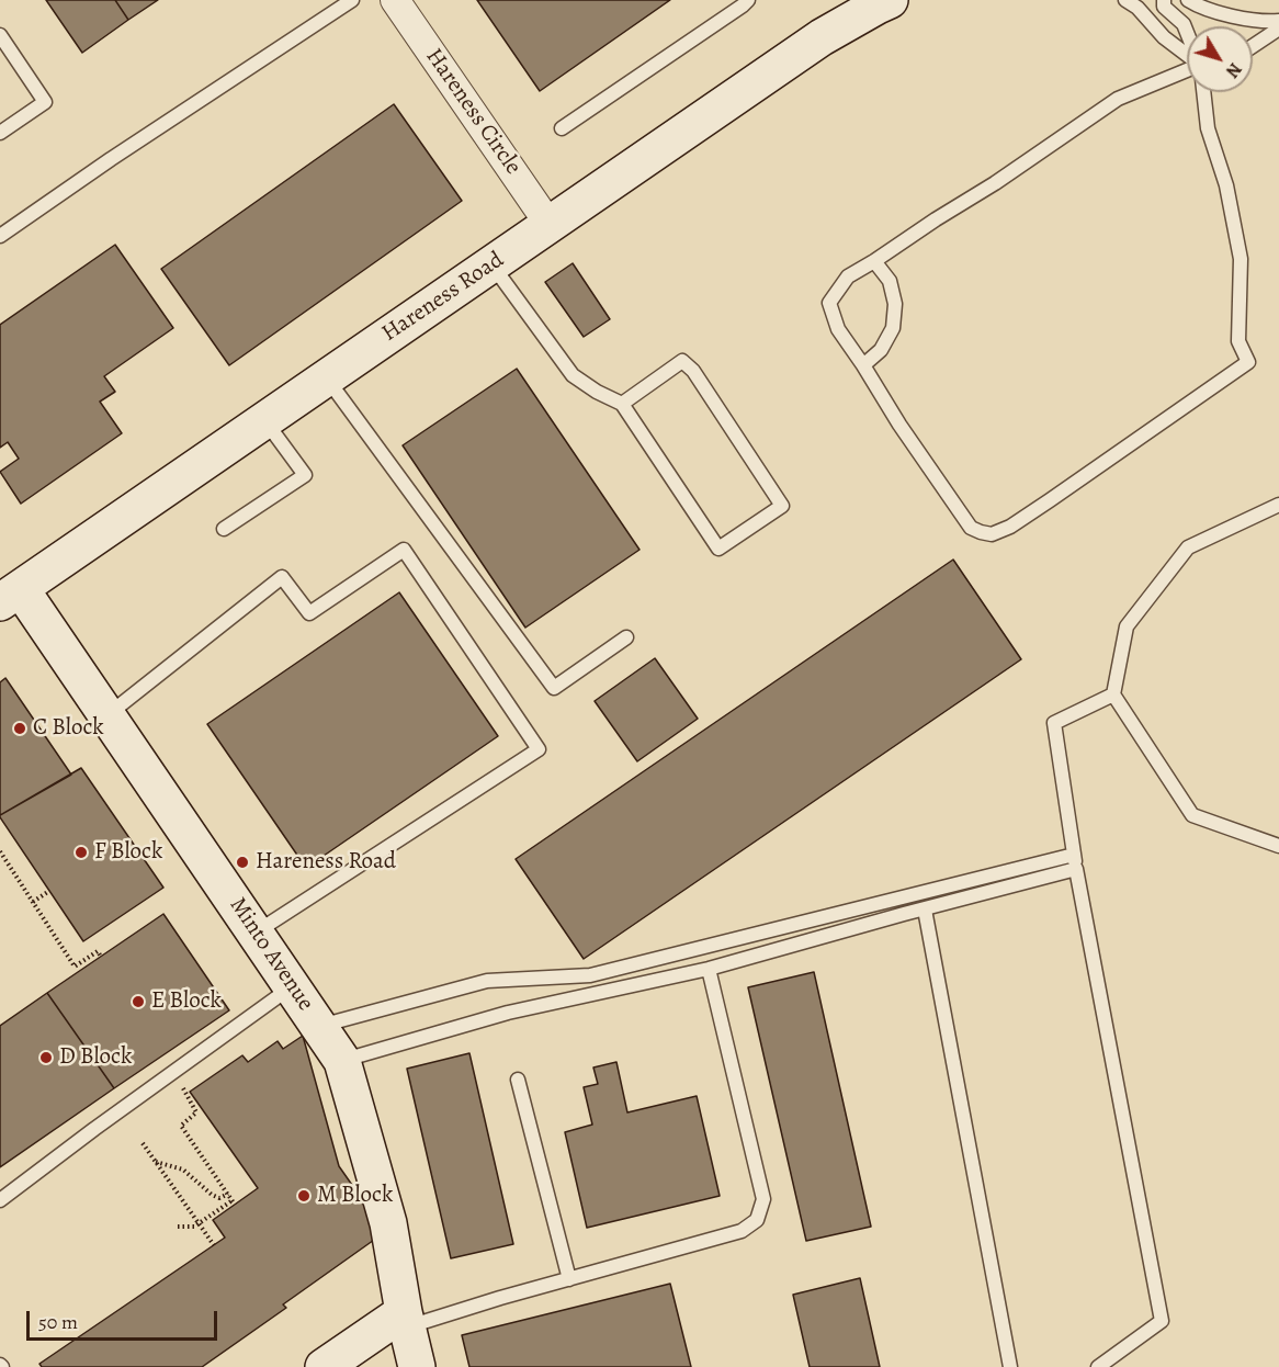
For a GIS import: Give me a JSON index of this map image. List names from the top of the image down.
{
  "streets": {
    "main road": ["Hareness Road", "Minto Avenue"],
    "street": ["Hareness Circle"]
  },
  "crossings": [
    ["Hareness Circle", "Hareness Road"],
    ["Hareness Road", "Minto Avenue"]
  ],
  "places": [
    "C Block",
    "F Block",
    "Hareness Road",
    "E Block",
    "D Block",
    "M Block"
  ],
  "scale_bar": "50 m",
  "north": "bottom right"
}
